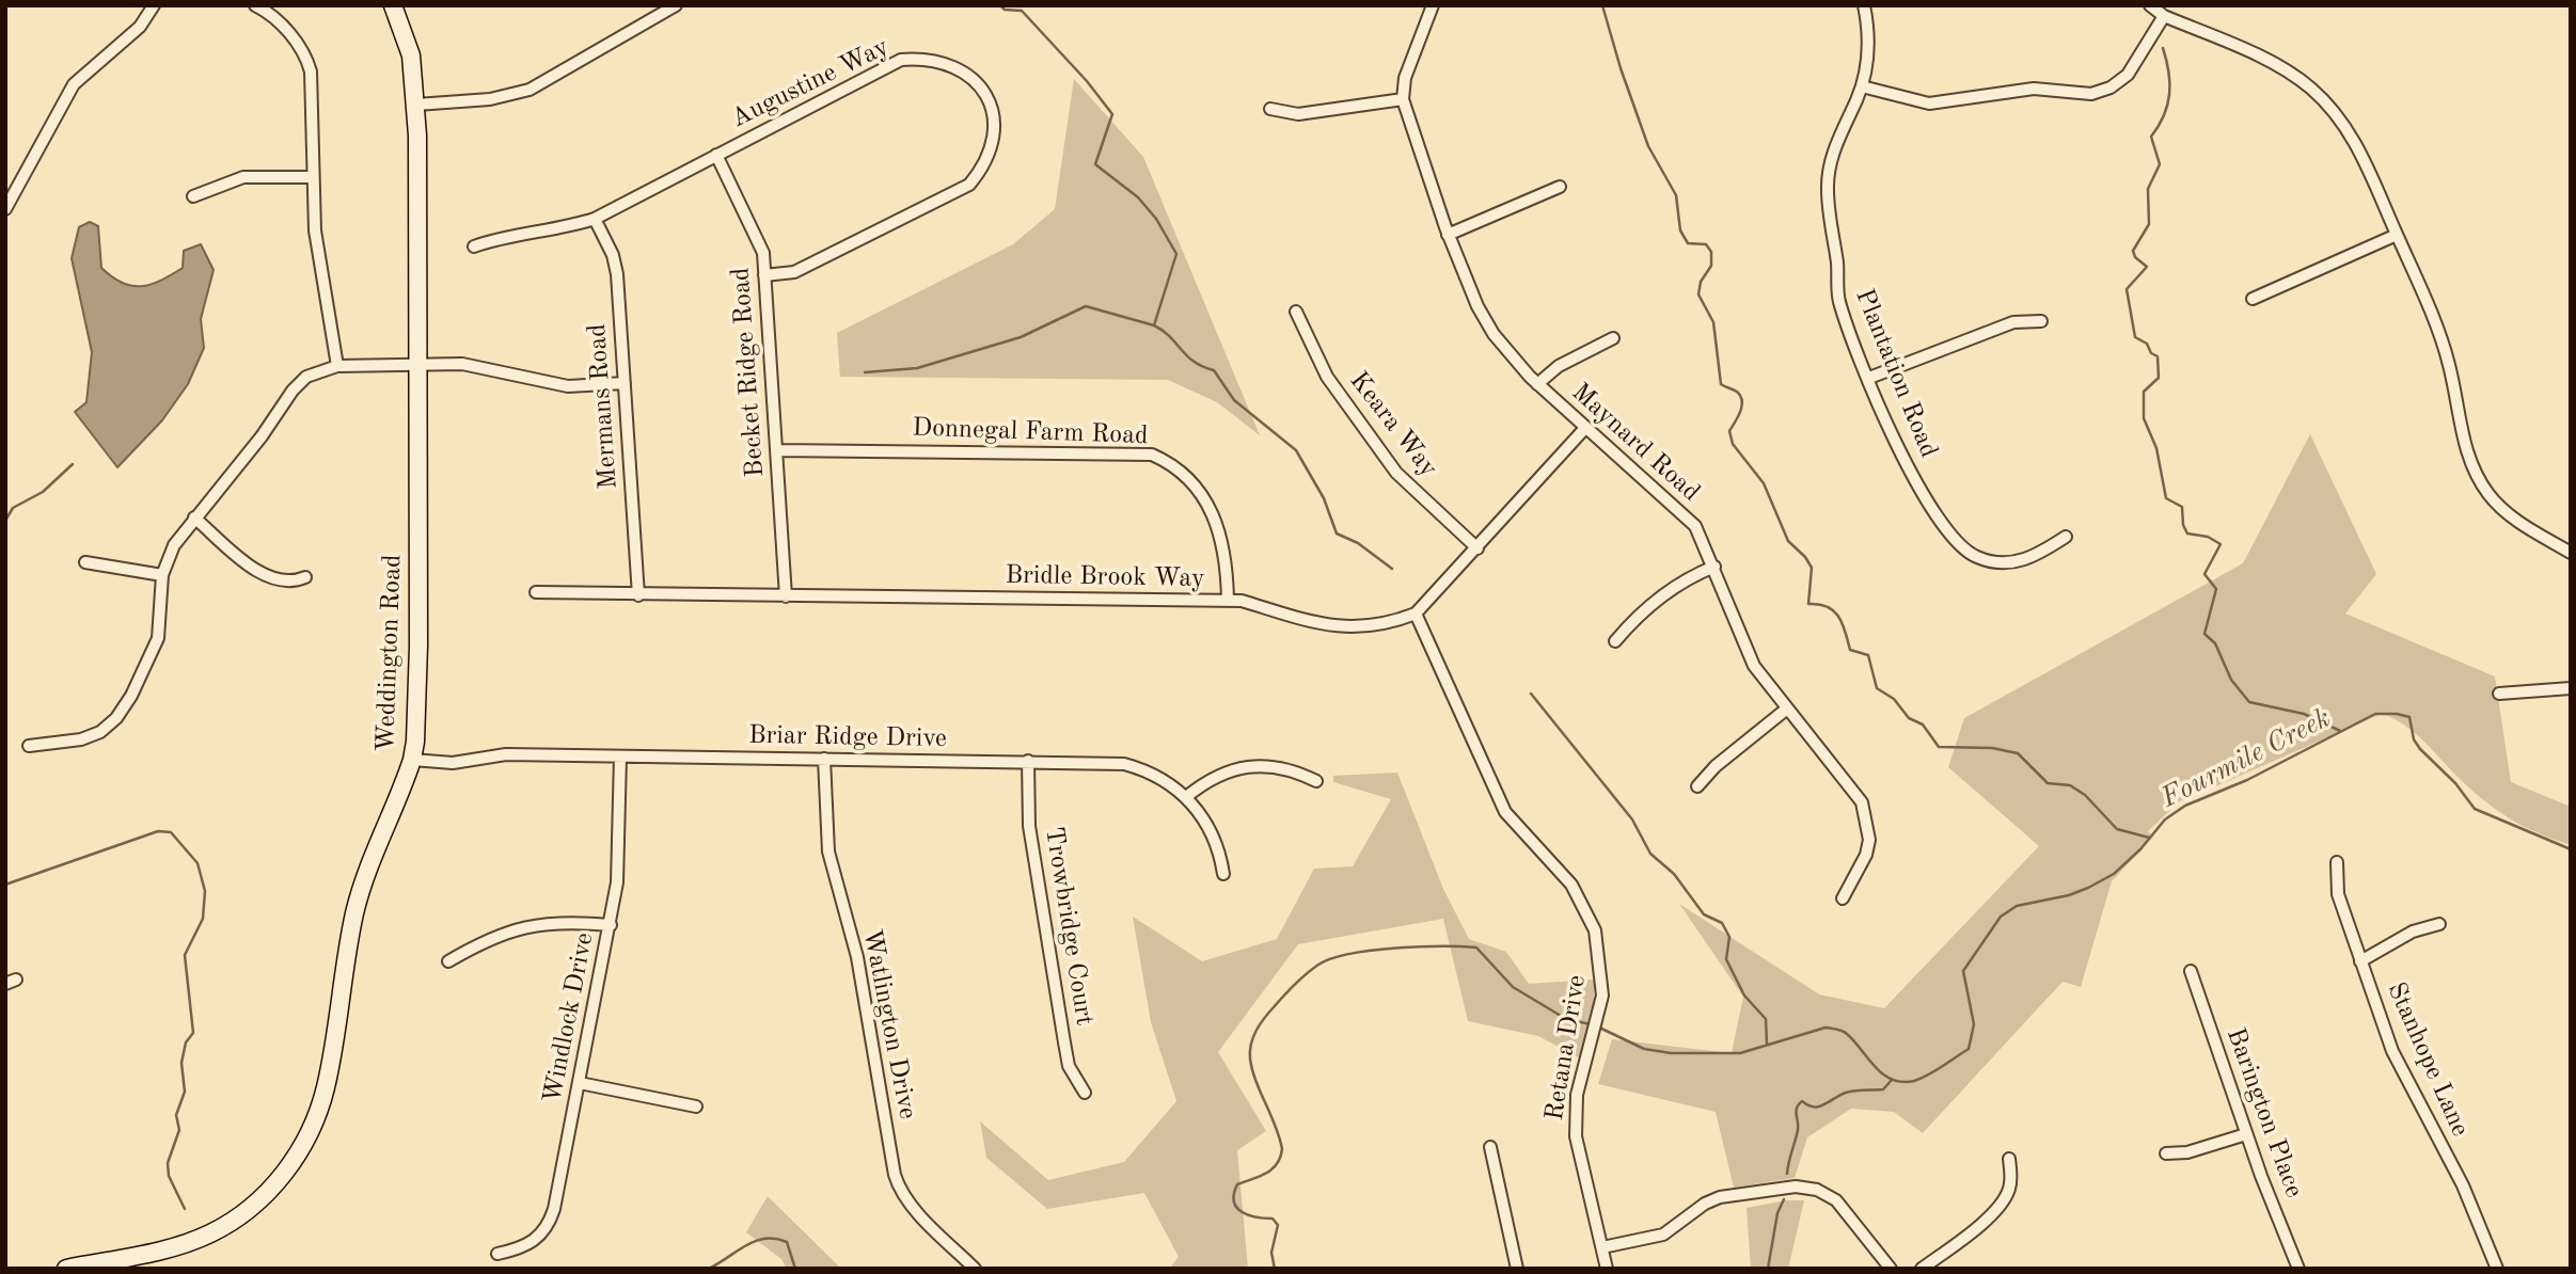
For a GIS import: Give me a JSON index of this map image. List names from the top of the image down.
{
  "streets": {
    "main road": ["Weddington Road"],
    "street": [
      "Augustine Way",
      "Becket Ridge Road",
      "Plantation Road",
      "Mermans Road",
      "Keara Way",
      "Donnegal Farm Road",
      "Maynard Road",
      "Bridle Brook Way",
      "Briar Ridge Drive",
      "Trowbridge Court",
      "Windlock Drive",
      "Watlington Drive",
      "Retana Drive",
      "Stanhope Lane",
      "Barington Place"
    ]
  },
  "crossings": [
    ["Augustine Way", "Becket Ridge Road"],
    ["Augustine Way", "Mermans Road"],
    ["Becket Ridge Road", "Donnegal Farm Road"],
    ["Becket Ridge Road", "Bridle Brook Way"],
    ["Mermans Road", "Bridle Brook Way"],
    ["Keara Way", "Bridle Brook Way"],
    ["Donnegal Farm Road", "Bridle Brook Way"],
    ["Maynard Road", "Bridle Brook Way"],
    ["Bridle Brook Way", "Retana Drive"],
    ["Weddington Road", "Briar Ridge Drive"],
    ["Briar Ridge Drive", "Trowbridge Court"],
    ["Briar Ridge Drive", "Windlock Drive"],
    ["Briar Ridge Drive", "Watlington Drive"]
  ],
  "water": ["Fourmile Creek"]
}
